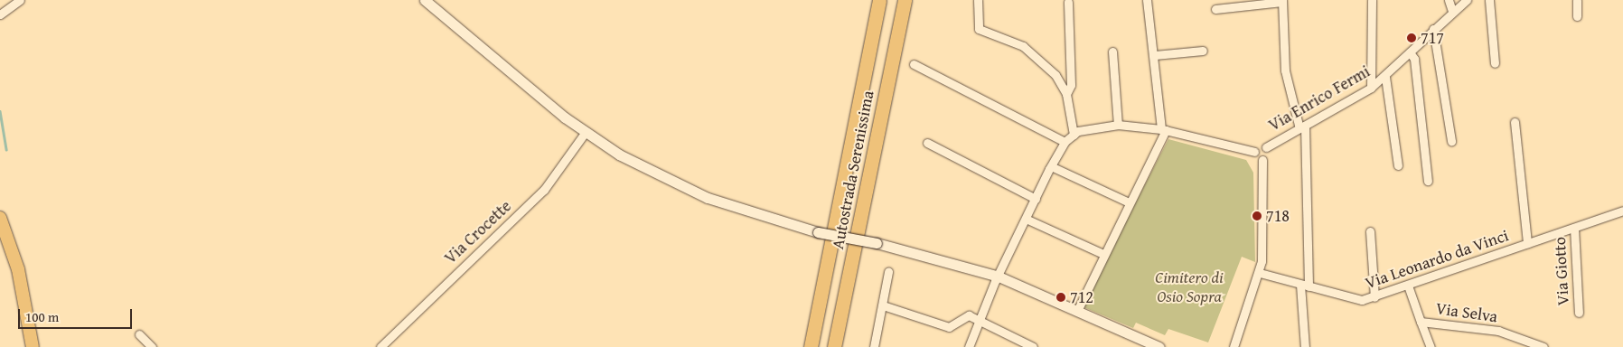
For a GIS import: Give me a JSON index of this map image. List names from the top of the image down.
{
  "streets": {
    "highway": ["Autostrada Serenissima"],
    "street": [
      "Via Enrico Fermi",
      "Via Crocette",
      "Via Leonardo da Vinci",
      "Via Giotto",
      "Via Selva"
    ]
  },
  "crossings": [
    ["Via Leonardo da Vinci", "Via Giotto"],
    ["Via Leonardo da Vinci", "Via Selva"]
  ],
  "parks": ["Cimitero di Osio Sopra"],
  "places": ["717", "718", "712"],
  "scale_bar": "100 m"
}
